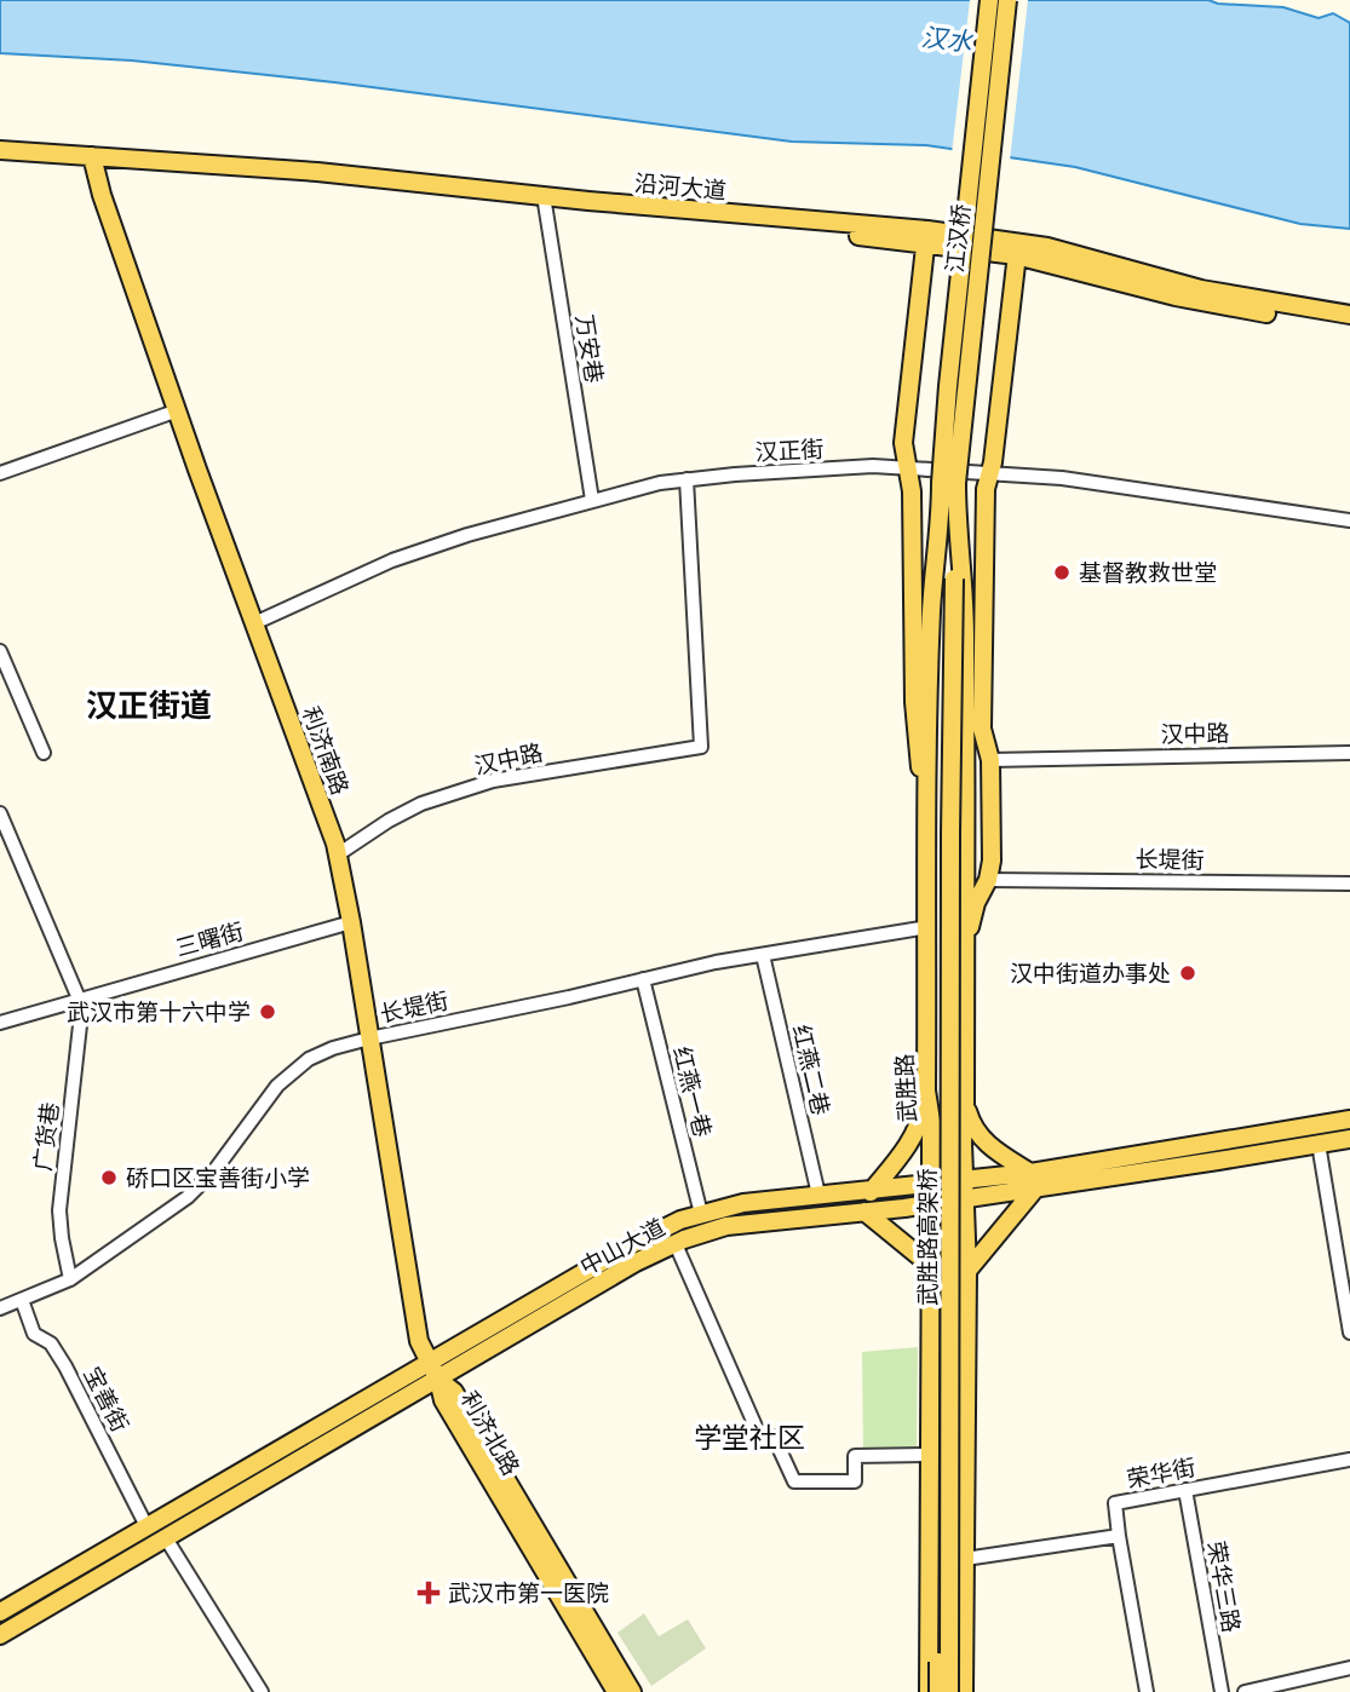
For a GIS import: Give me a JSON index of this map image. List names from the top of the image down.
{
  "streets": {
    "main road": [
      "沿河大道",
      "江汉桥",
      "利济南路",
      "武胜路",
      "武胜路高架桥",
      "中山大道",
      "利济北路"
    ],
    "street": [
      "万安巷",
      "汉正街",
      "汉中路",
      "长堤街",
      "三曙街",
      "红燕二巷",
      "红燕一巷",
      "广货巷",
      "宝善街",
      "荣华街",
      "荣华三路"
    ]
  },
  "crossings": [
    ["沿河大道", "万安巷"],
    ["沿河大道", "利济南路"],
    ["江汉桥", "武胜路"],
    ["万安巷", "汉正街"],
    ["汉正街", "汉中路"],
    ["汉正街", "利济南路"],
    ["汉中路", "利济南路"],
    ["利济南路", "长堤街"],
    ["利济南路", "三曙街"],
    ["利济南路", "中山大道"],
    ["利济南路", "利济北路"],
    ["长堤街", "红燕二巷"],
    ["长堤街", "武胜路"],
    ["长堤街", "红燕一巷"],
    ["长堤街", "广货巷"],
    ["长堤街", "宝善街"],
    ["三曙街", "广货巷"],
    ["红燕二巷", "中山大道"],
    ["武胜路", "中山大道"],
    ["红燕一巷", "中山大道"],
    ["中山大道", "宝善街"],
    ["中山大道", "利济北路"],
    ["荣华街", "荣华三路"]
  ],
  "districts": ["汉正街道", "学堂社区"],
  "water": ["汉水"],
  "places": {
    "other": [
      "基督教救世堂",
      "汉中街道办事处",
      "武汉市第十六中学",
      "硚口区宝善街小学"
    ],
    "health": ["武汉市第一医院"]
  }
}
